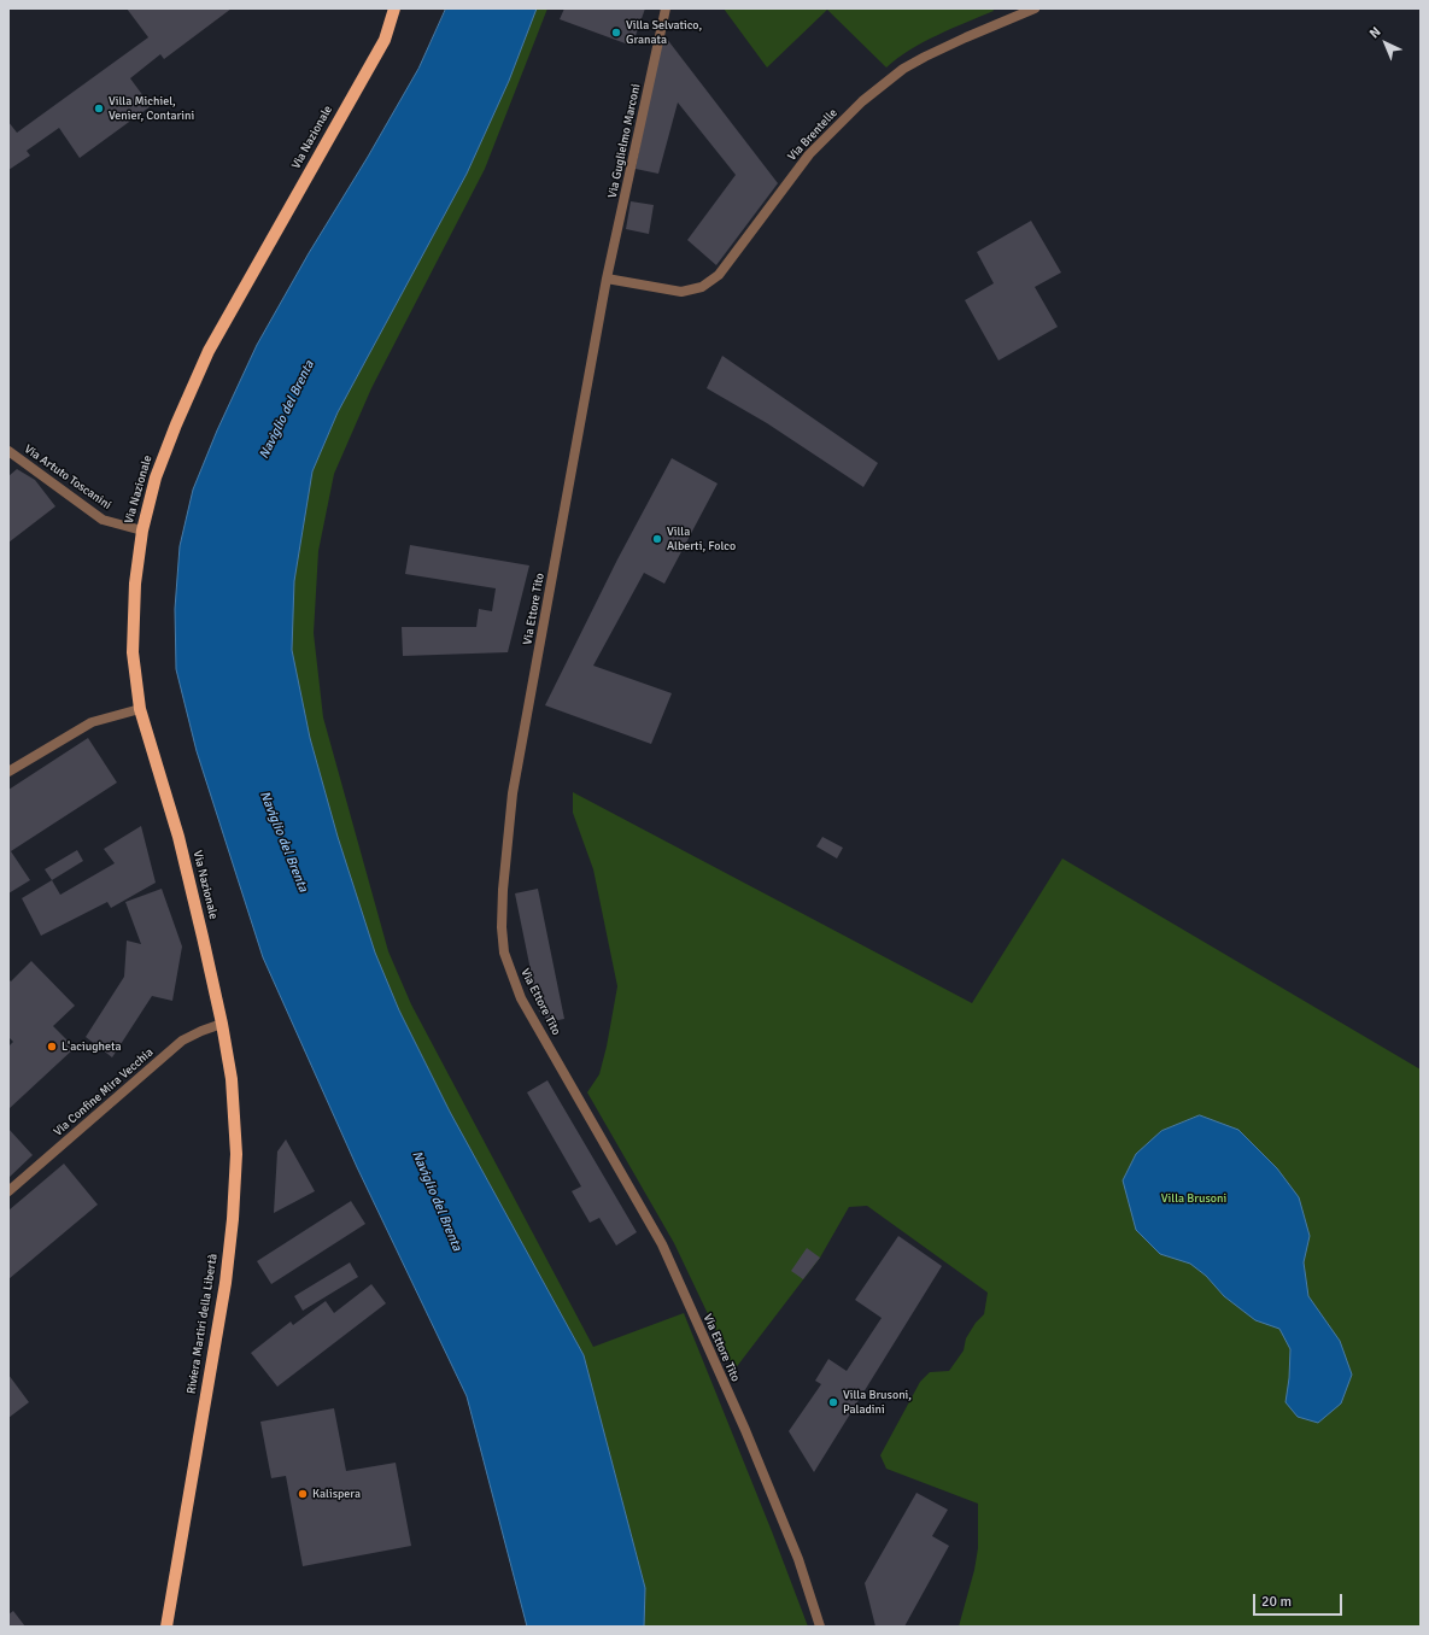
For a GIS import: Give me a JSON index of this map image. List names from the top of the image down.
{
  "streets": {
    "main road": ["Via Nazionale", "Riviera Martiri della Libertà"],
    "street": [
      "Via Brentelle",
      "Via Guglielmo Marconi",
      "Via Artuto Toscanini",
      "Via Ettore Tito",
      "Via Confine Mira Vecchia"
    ]
  },
  "crossings": [
    ["Via Brentelle", "Via Guglielmo Marconi"],
    ["Via Brentelle", "Via Ettore Tito"],
    ["Via Nazionale", "Via Artuto Toscanini"],
    ["Via Nazionale", "Via Confine Mira Vecchia"],
    ["Via Nazionale", "Riviera Martiri della Libertà"],
    ["Via Guglielmo Marconi", "Via Ettore Tito"],
    ["Via Confine Mira Vecchia", "Riviera Martiri della Libertà"]
  ],
  "water": ["Naviglio del Brenta"],
  "parks": ["Villa Brusoni"],
  "places": [
    "Villa Selvatico, Granata",
    "Villa Michiel, Venier, Contarini",
    "Villa Alberti, Folco",
    "L'aciugheta",
    "Villa Brusoni, Paladini",
    "Kalispera"
  ],
  "scale_bar": "20 m",
  "north": "top left"
}
